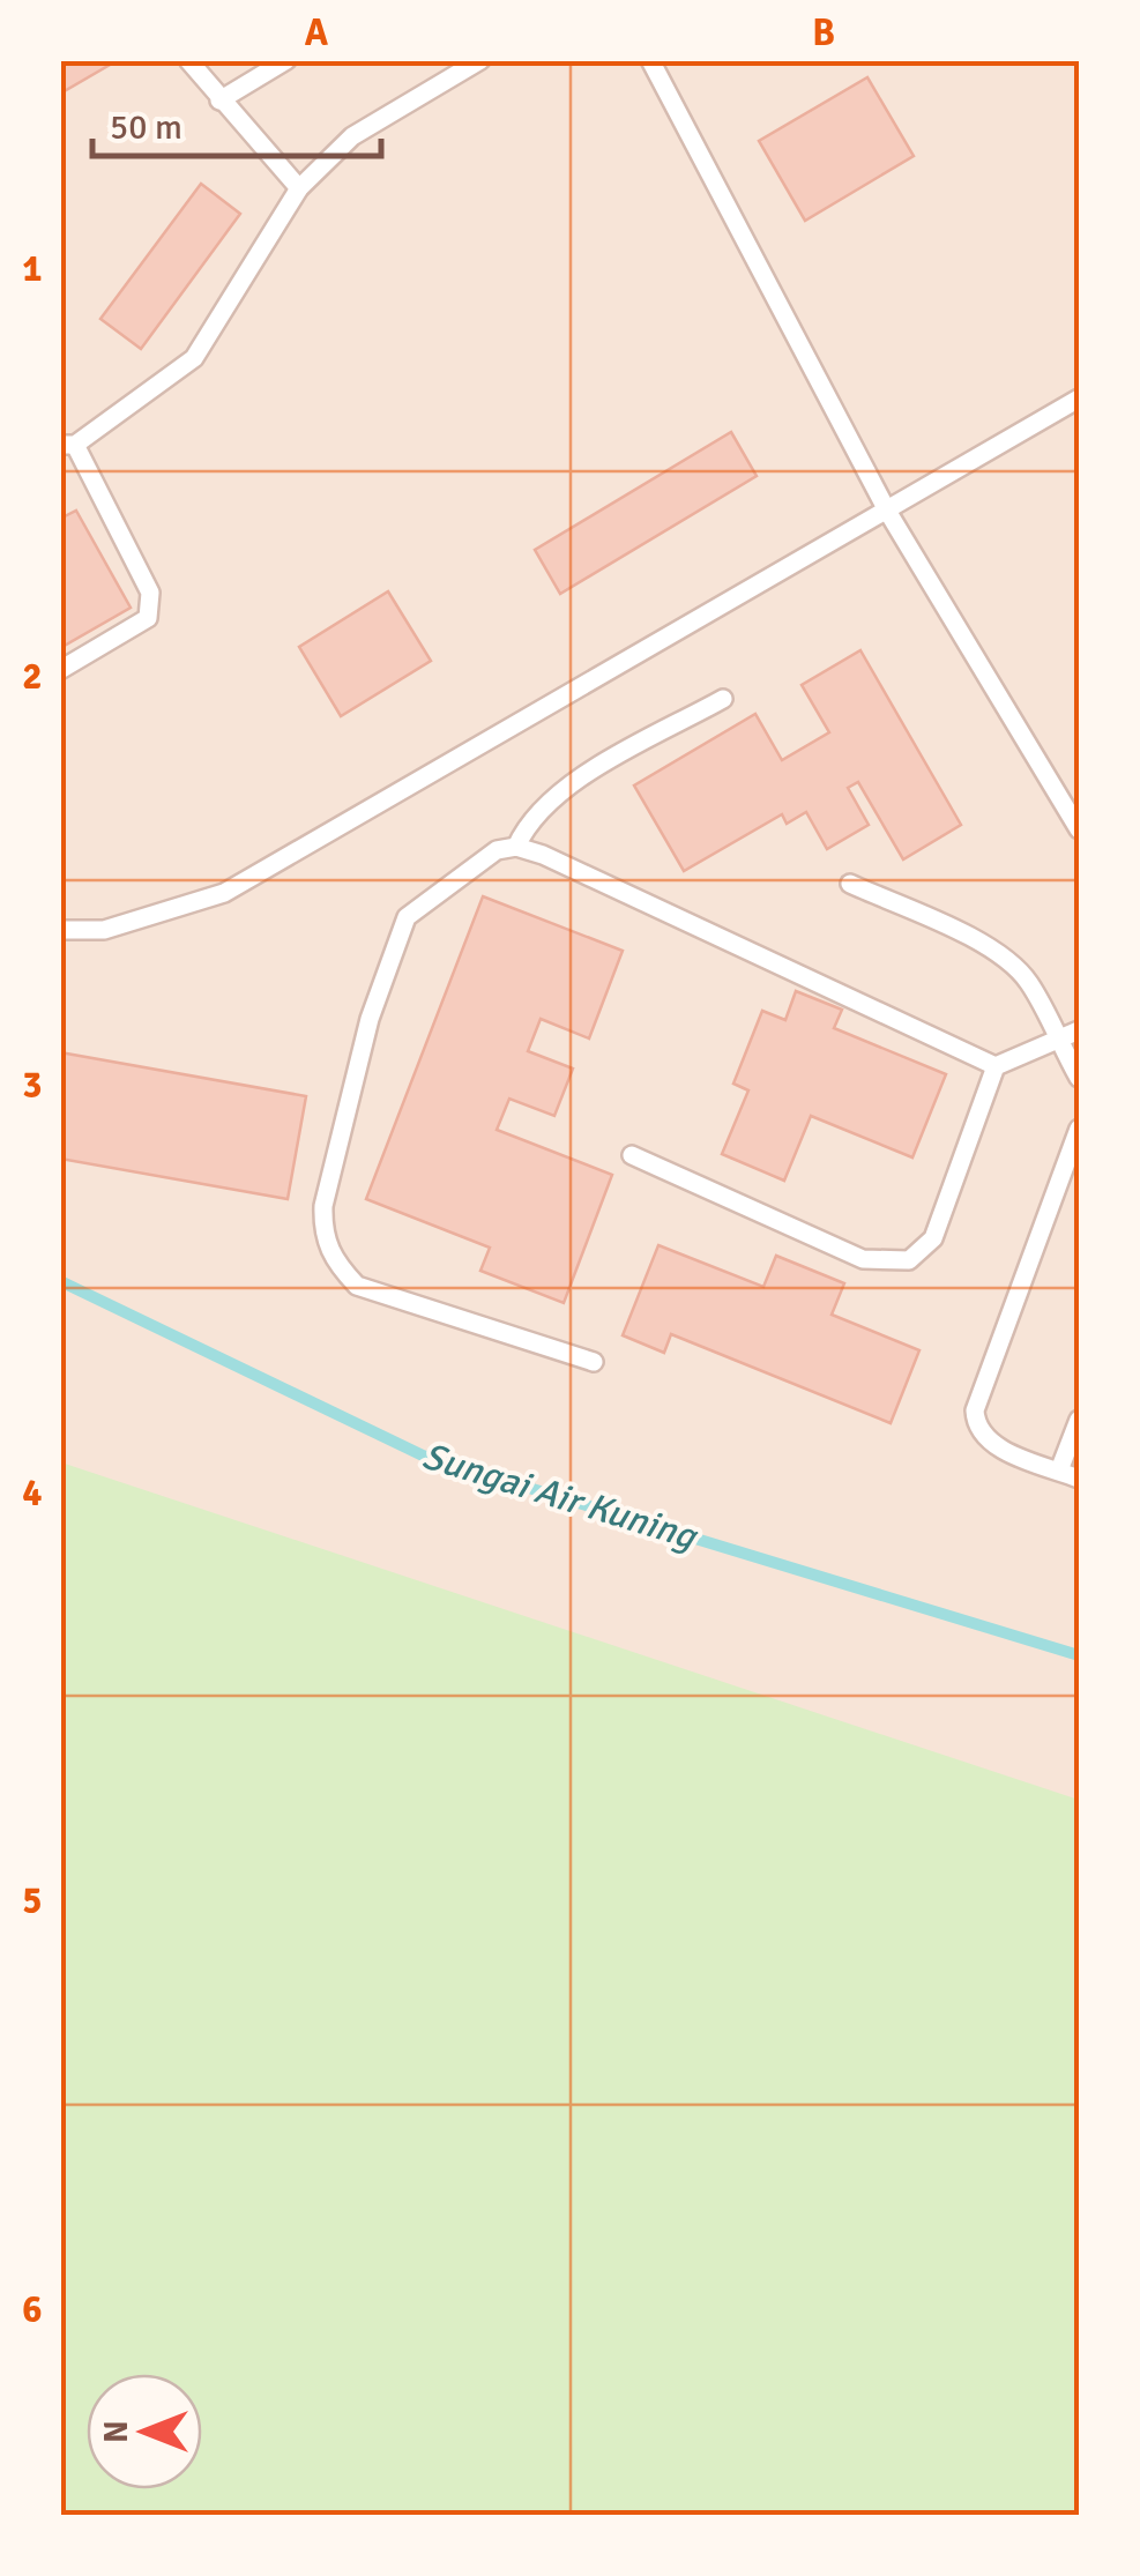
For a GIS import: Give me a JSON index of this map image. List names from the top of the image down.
{
  "water": ["Sungai Air Kuning"],
  "scale_bar": "50 m",
  "north": "left",
  "grid": {
    "columns": ["A", "B"],
    "rows": [
      "1",
      "2",
      "3",
      "4",
      "5",
      "6"
    ]
  }
}
